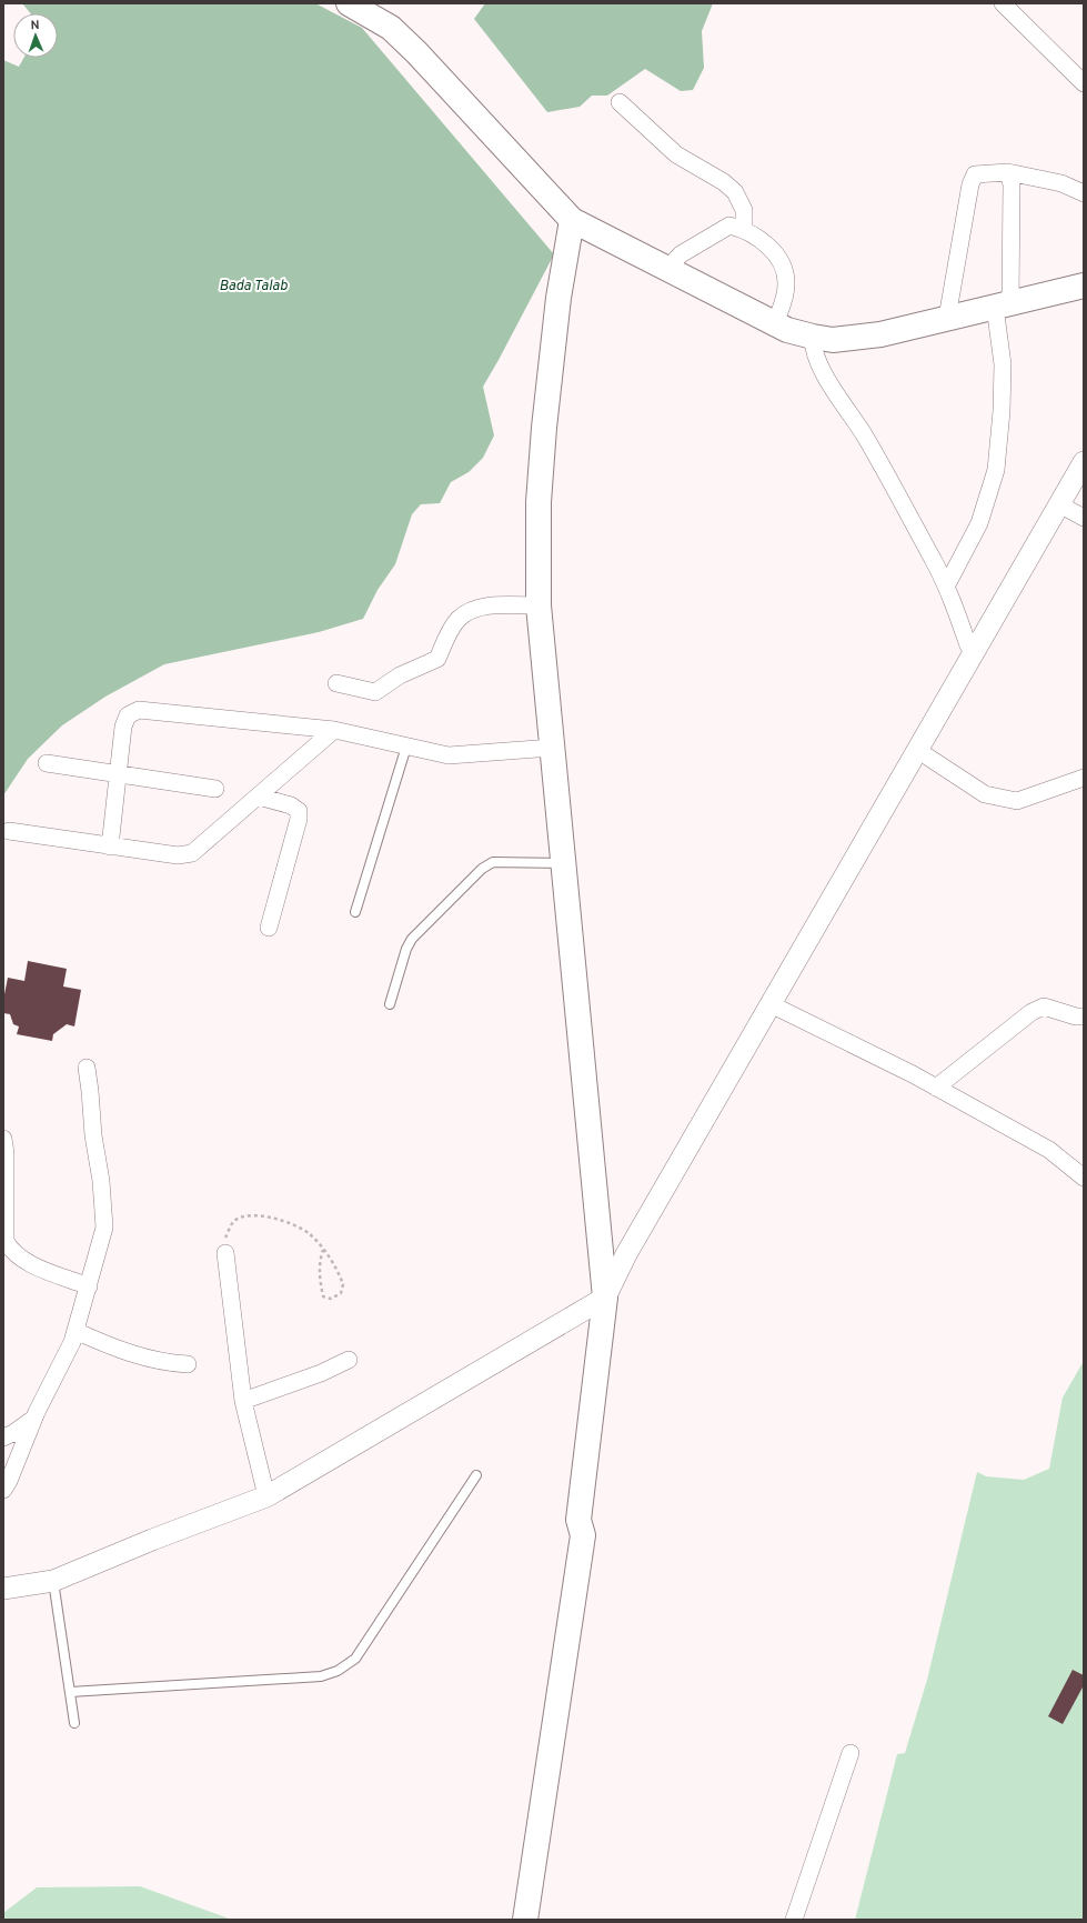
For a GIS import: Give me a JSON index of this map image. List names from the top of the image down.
{
  "water": ["Bada Talab"],
  "north": "top"
}
